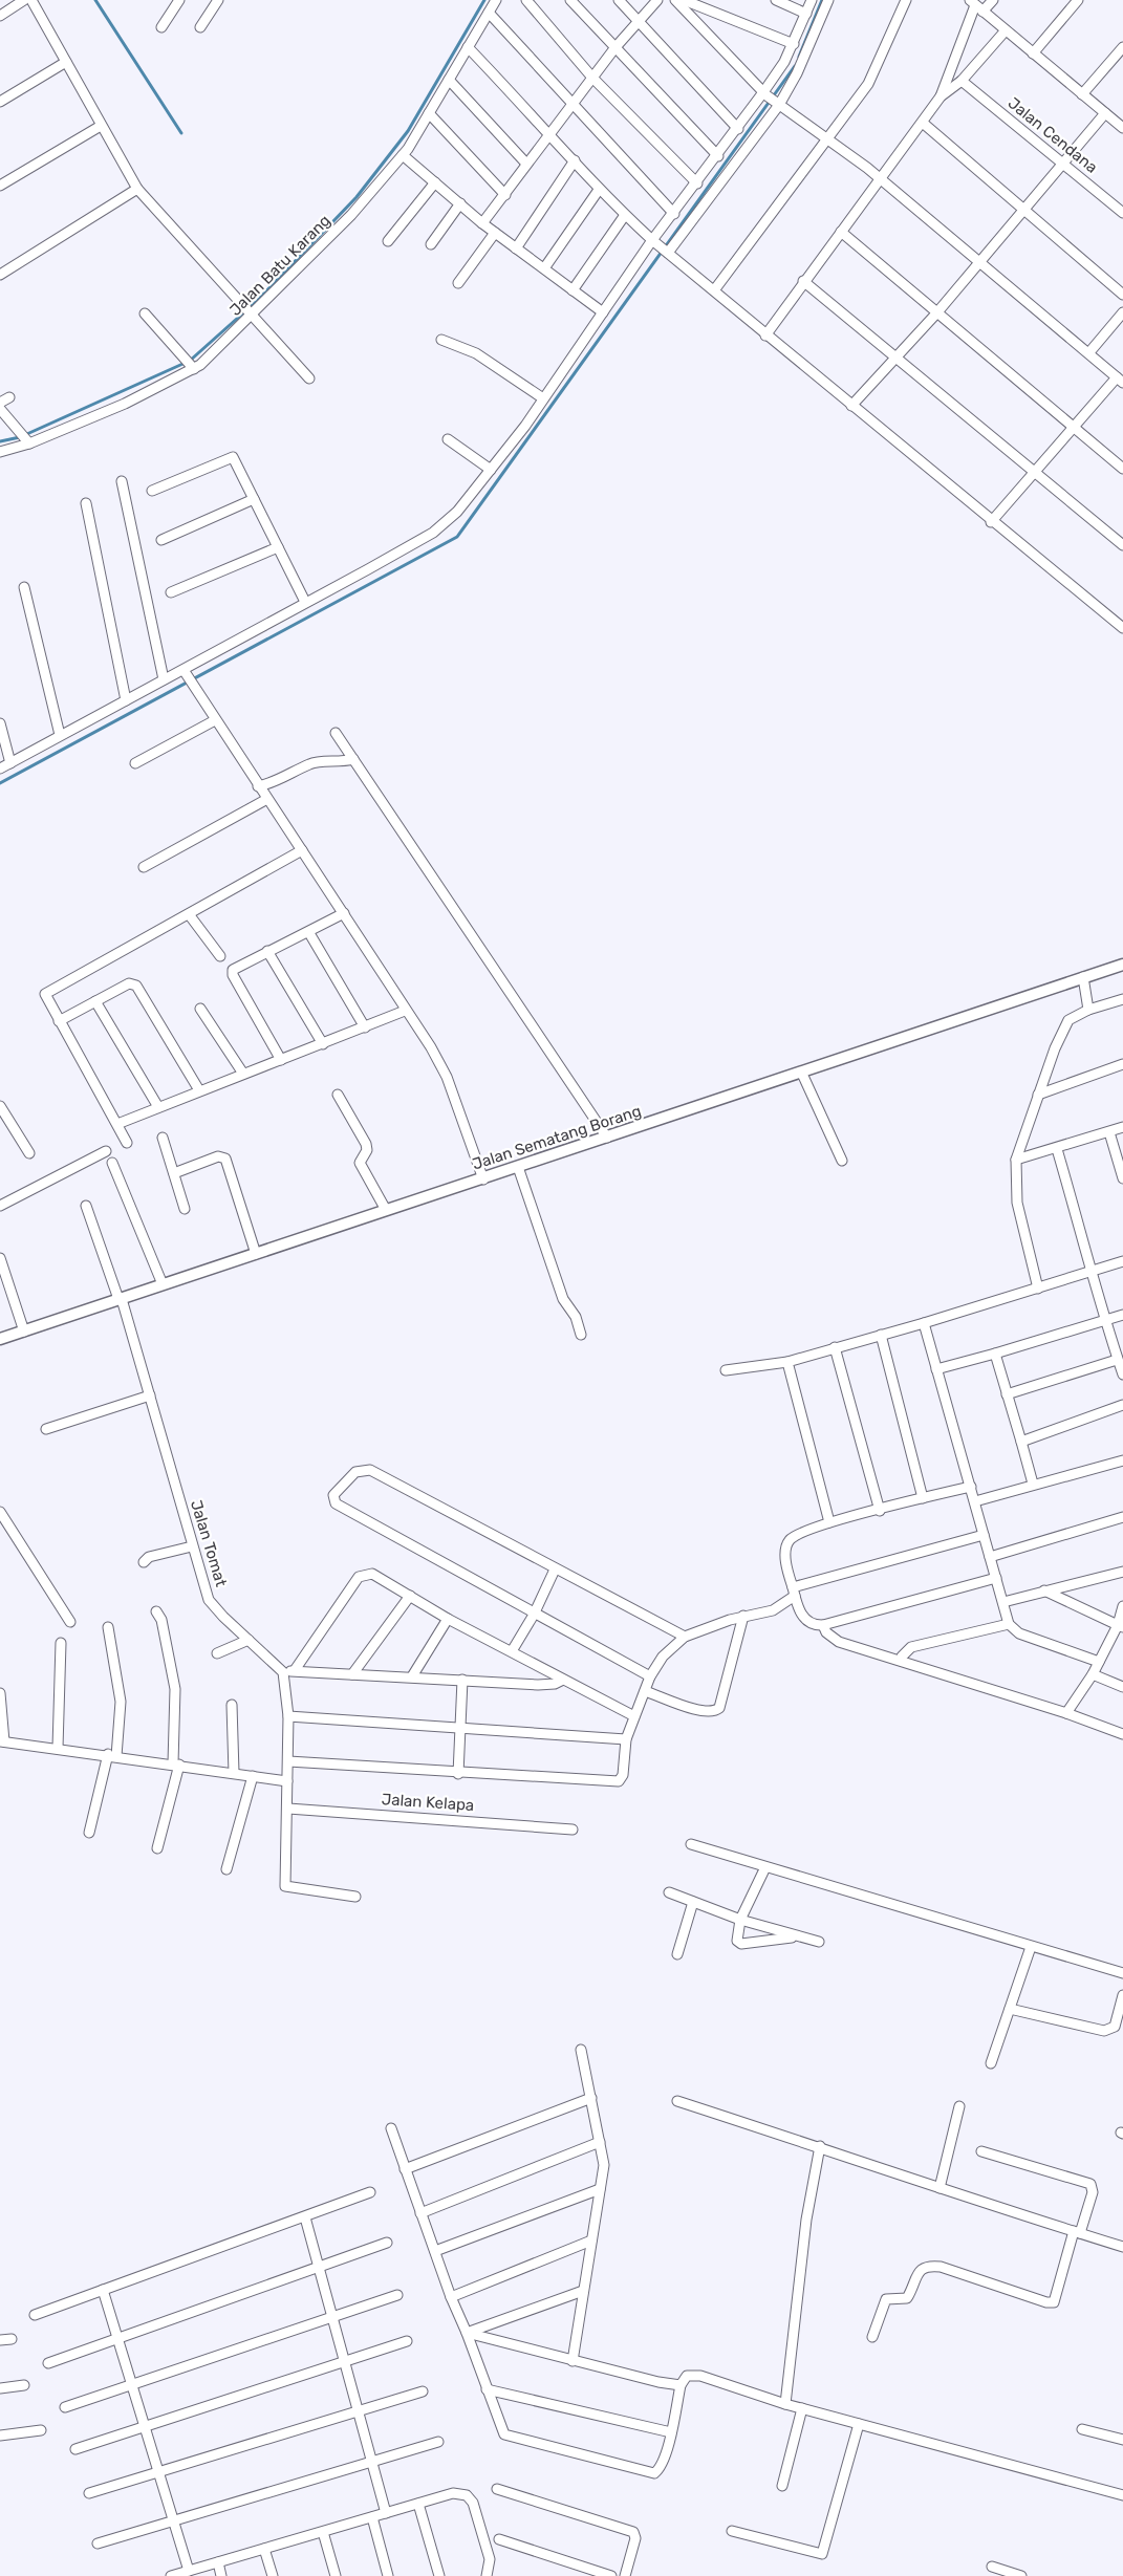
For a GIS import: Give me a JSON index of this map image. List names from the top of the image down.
{
  "streets": {
    "street": [
      "Jalan Cendana",
      "Jalan Batu Karang",
      "Jalan Sematang Borang",
      "Jalan Tomat",
      "Jalan Kelapa"
    ]
  },
  "crossings": [
    ["Jalan Sematang Borang", "Jalan Tomat"]
  ]
}
